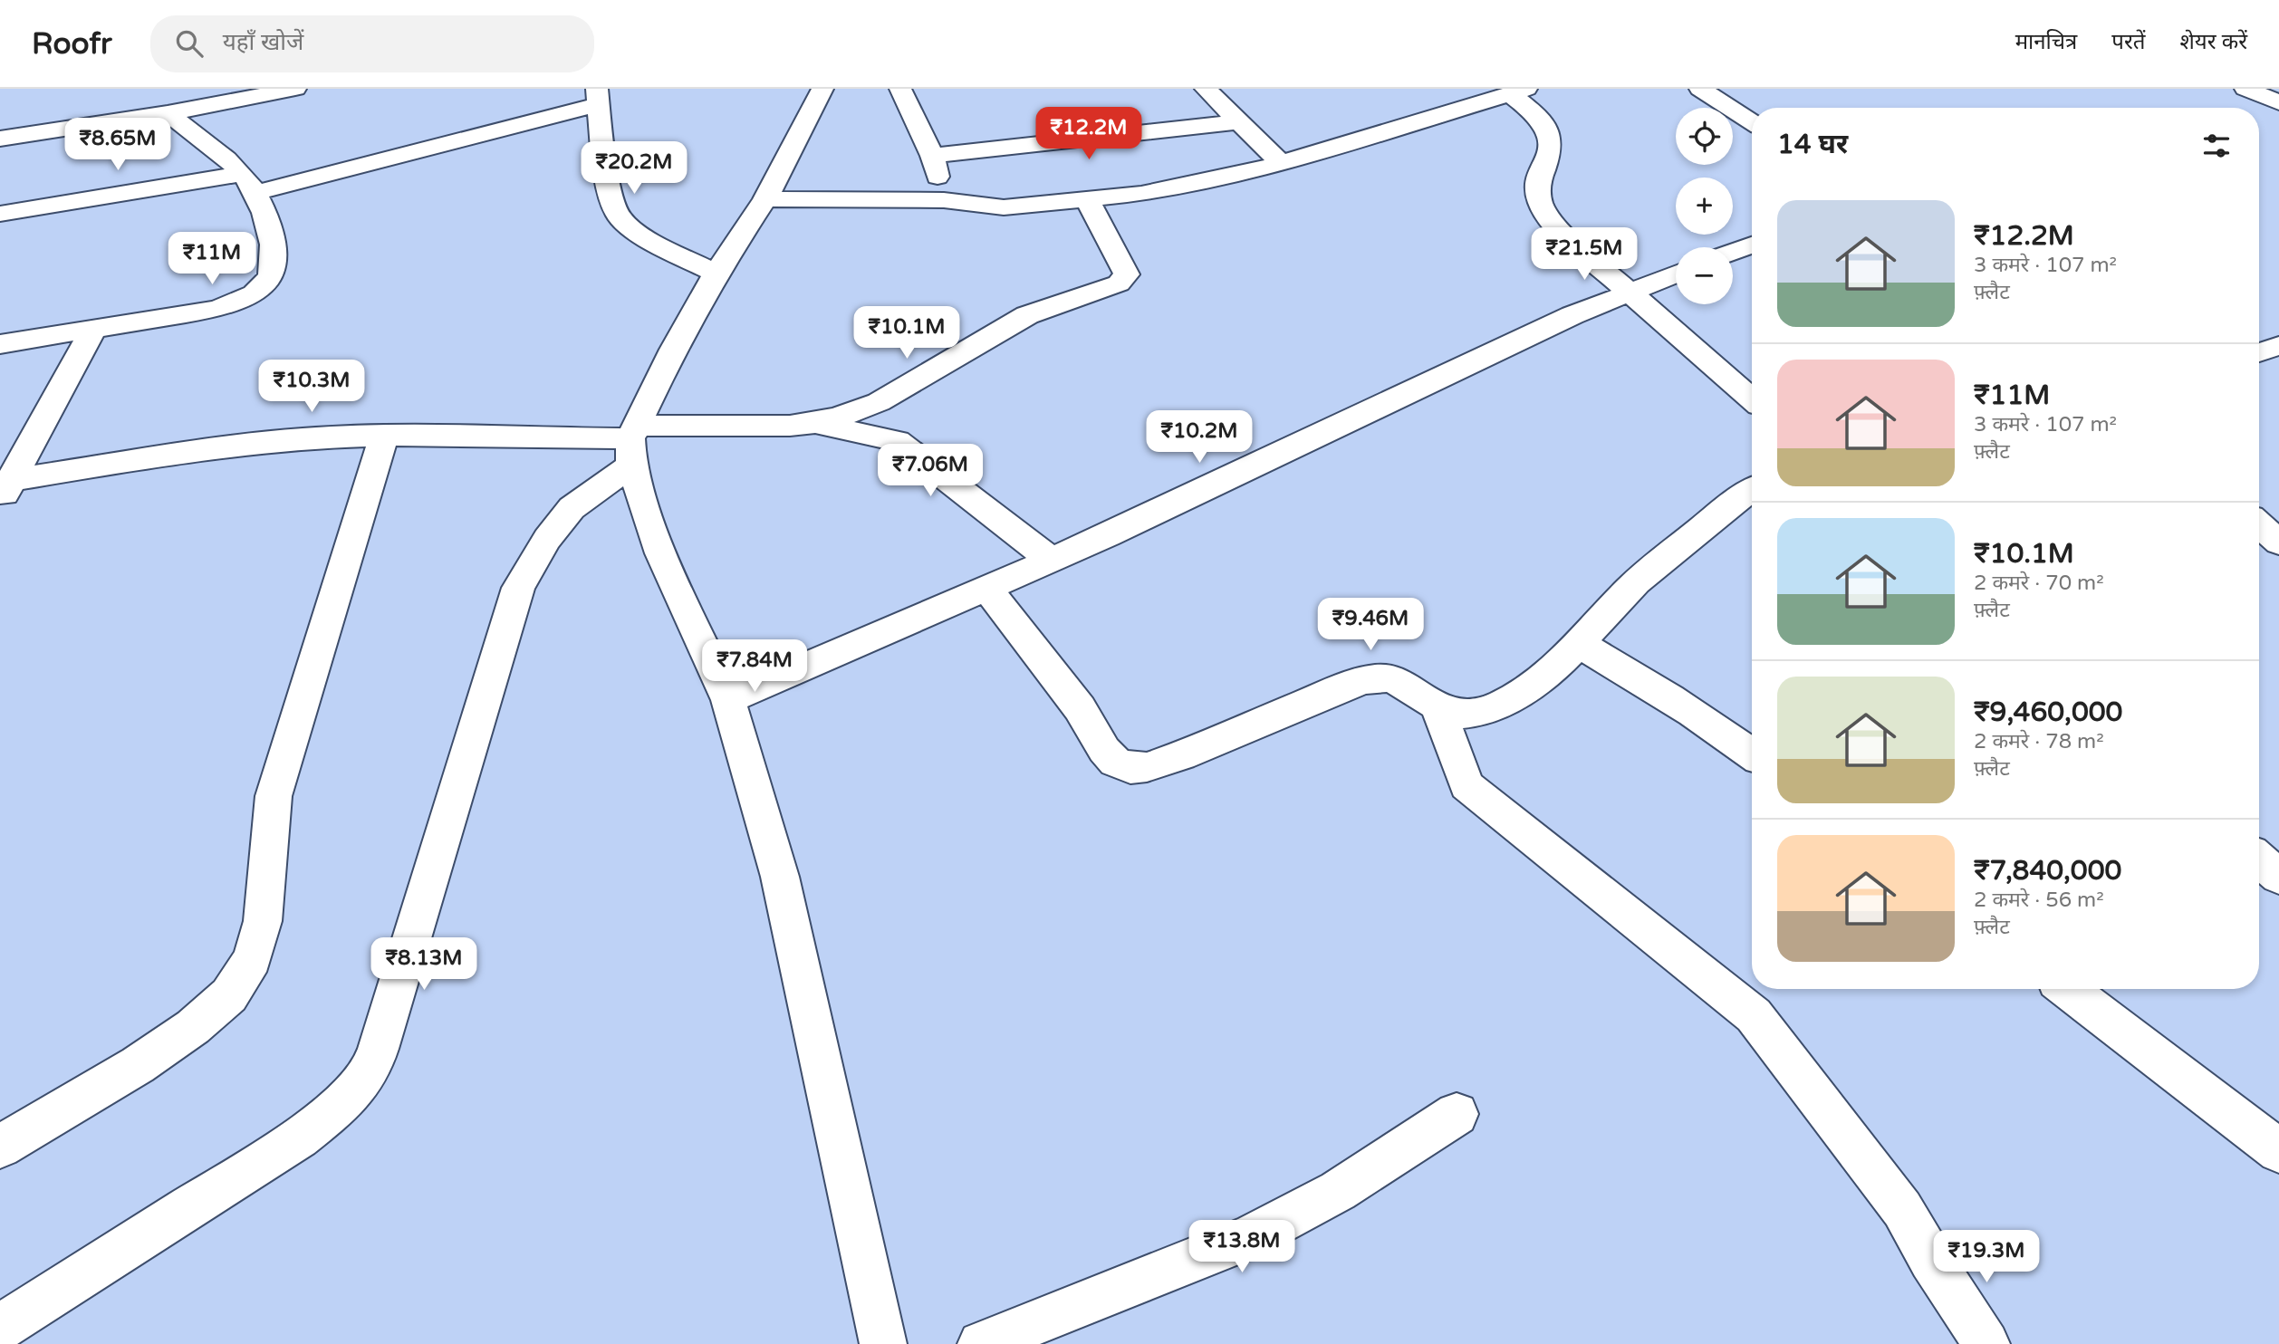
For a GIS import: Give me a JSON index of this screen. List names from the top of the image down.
{
  "page": {
    "header": "Roofr",
    "search": "यहाँ खोजें",
    "nav": ["मानचित्र", "परतें", "शेयर करें"],
    "price": [
      "₹12.2M",
      "₹8.65M",
      "₹20.2M",
      "₹21.5M",
      "₹11M",
      "₹10.1M",
      "₹10.3M",
      "₹10.2M",
      "₹7.06M",
      "₹9.46M",
      "₹7.84M",
      "₹8.13M",
      "₹13.8M",
      "₹19.3M"
    ],
    "map_buttons": ["+", "−"],
    "heading": "14 घर",
    "list": [
      {
        "name": "₹12.2M",
        "note": "3 कमरे · 107 m² · फ़्लैट"
      },
      {
        "name": "₹11M",
        "note": "3 कमरे · 107 m² · फ़्लैट"
      },
      {
        "name": "₹10.1M",
        "note": "2 कमरे · 70 m² · फ़्लैट"
      },
      {
        "name": "₹9,460,000",
        "note": "2 कमरे · 78 m² · फ़्लैट"
      },
      {
        "name": "₹7,840,000",
        "note": "2 कमरे · 56 m² · फ़्लैट"
      }
    ]
  }
}
